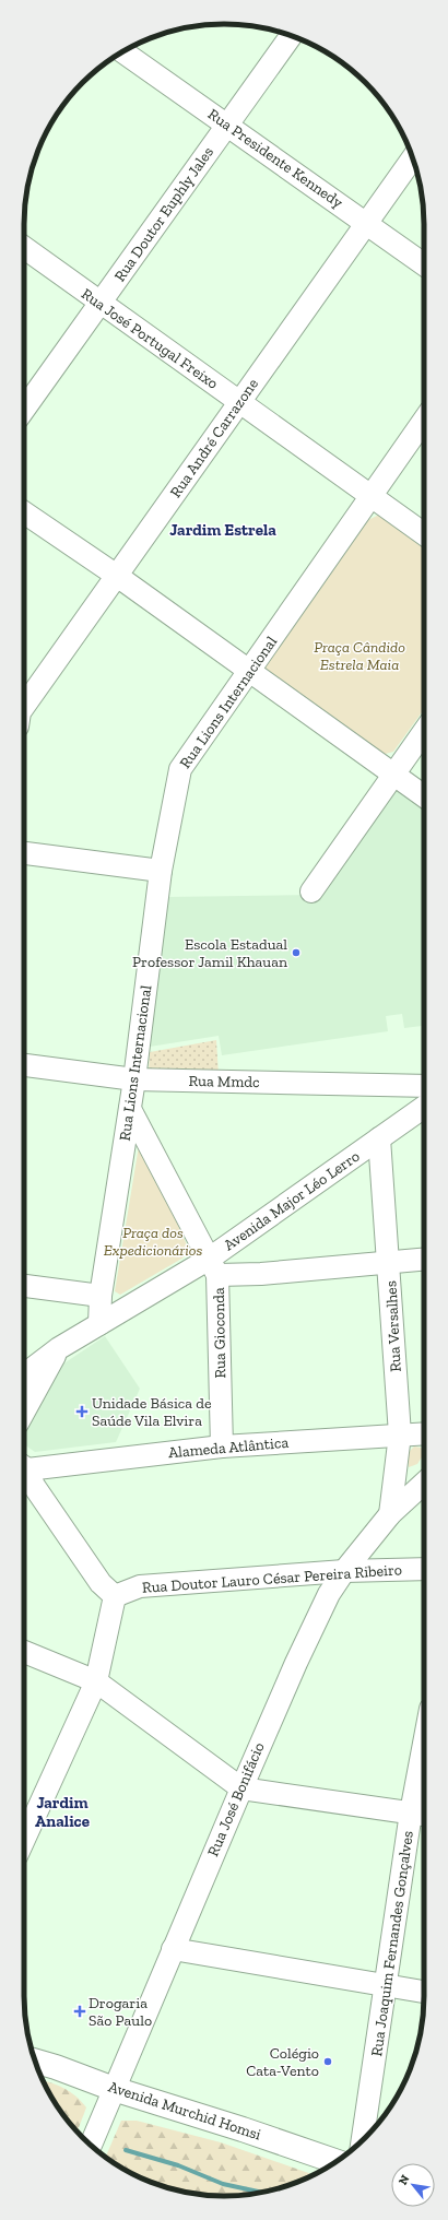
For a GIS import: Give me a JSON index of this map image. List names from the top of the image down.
{
  "streets": {
    "main road": ["Avenida Murchid Homsi"],
    "street": [
      "Rua Presidente Kennedy",
      "Rua Doutor Euphly Jales",
      "Rua José Portugal Freixo",
      "Rua André Carrazone",
      "Rua Lions Internacional",
      "Rua Mmdc",
      "Avenida Major Léo Lerro",
      "Rua Versalhes",
      "Rua Gioconda",
      "Alameda Atlântica",
      "Rua Doutor Lauro César Pereira Ribeiro",
      "Rua José Bonifácio",
      "Rua Joaquim Fernandes Gonçalves"
    ]
  },
  "crossings": [
    ["Rua Presidente Kennedy", "Rua Doutor Euphly Jales"],
    ["Rua Presidente Kennedy", "Rua André Carrazone"],
    ["Rua Doutor Euphly Jales", "Rua José Portugal Freixo"],
    ["Rua José Portugal Freixo", "Rua André Carrazone"],
    ["Rua José Portugal Freixo", "Rua Lions Internacional"],
    ["Rua Lions Internacional", "Rua Mmdc"],
    ["Rua Lions Internacional", "Avenida Major Léo Lerro"],
    ["Rua Lions Internacional", "Rua Gioconda"],
    ["Avenida Major Léo Lerro", "Rua Versalhes"],
    ["Avenida Major Léo Lerro", "Rua Gioconda"],
    ["Rua Versalhes", "Alameda Atlântica"],
    ["Rua Versalhes", "Rua José Bonifácio"],
    ["Rua Gioconda", "Alameda Atlântica"],
    ["Rua Doutor Lauro César Pereira Ribeiro", "Rua José Bonifácio"],
    ["Rua José Bonifácio", "Avenida Murchid Homsi"]
  ],
  "districts": ["Jardim Estrela", "Jardim Analice"],
  "parks": ["Praça Cândido Estrela Maia", "Praça dos Expedicionários"],
  "places": {
    "other": ["Escola Estadual Professor Jamil Khauan", "Colégio Cata-Vento"],
    "health": ["Unidade Básica de Saúde Vila Elvira", "Drogaria São Paulo"]
  },
  "north": "top left"
}
